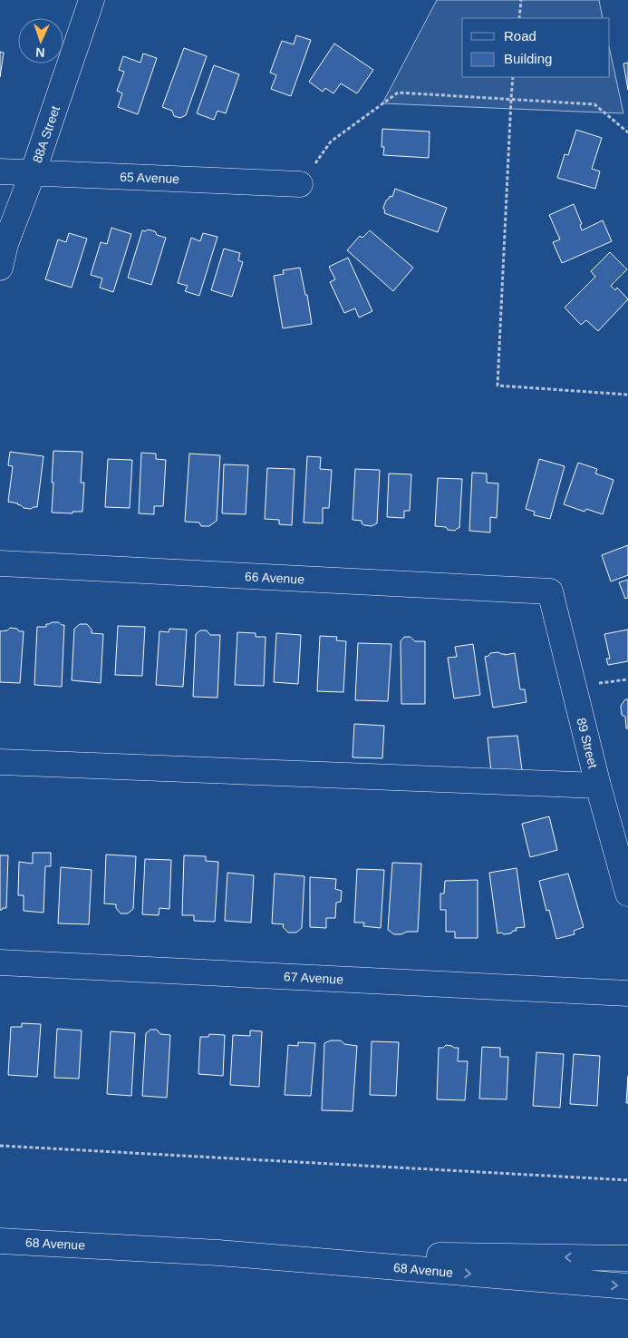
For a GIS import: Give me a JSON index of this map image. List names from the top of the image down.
{
  "streets": {
    "street": [
      "88A Street",
      "65 Avenue",
      "66 Avenue",
      "89 Street",
      "67 Avenue",
      "68 Avenue"
    ]
  },
  "crossings": [
    ["88A Street", "65 Avenue"],
    ["66 Avenue", "89 Street"]
  ],
  "legend": ["Road", "Building"],
  "north": "bottom"
}
